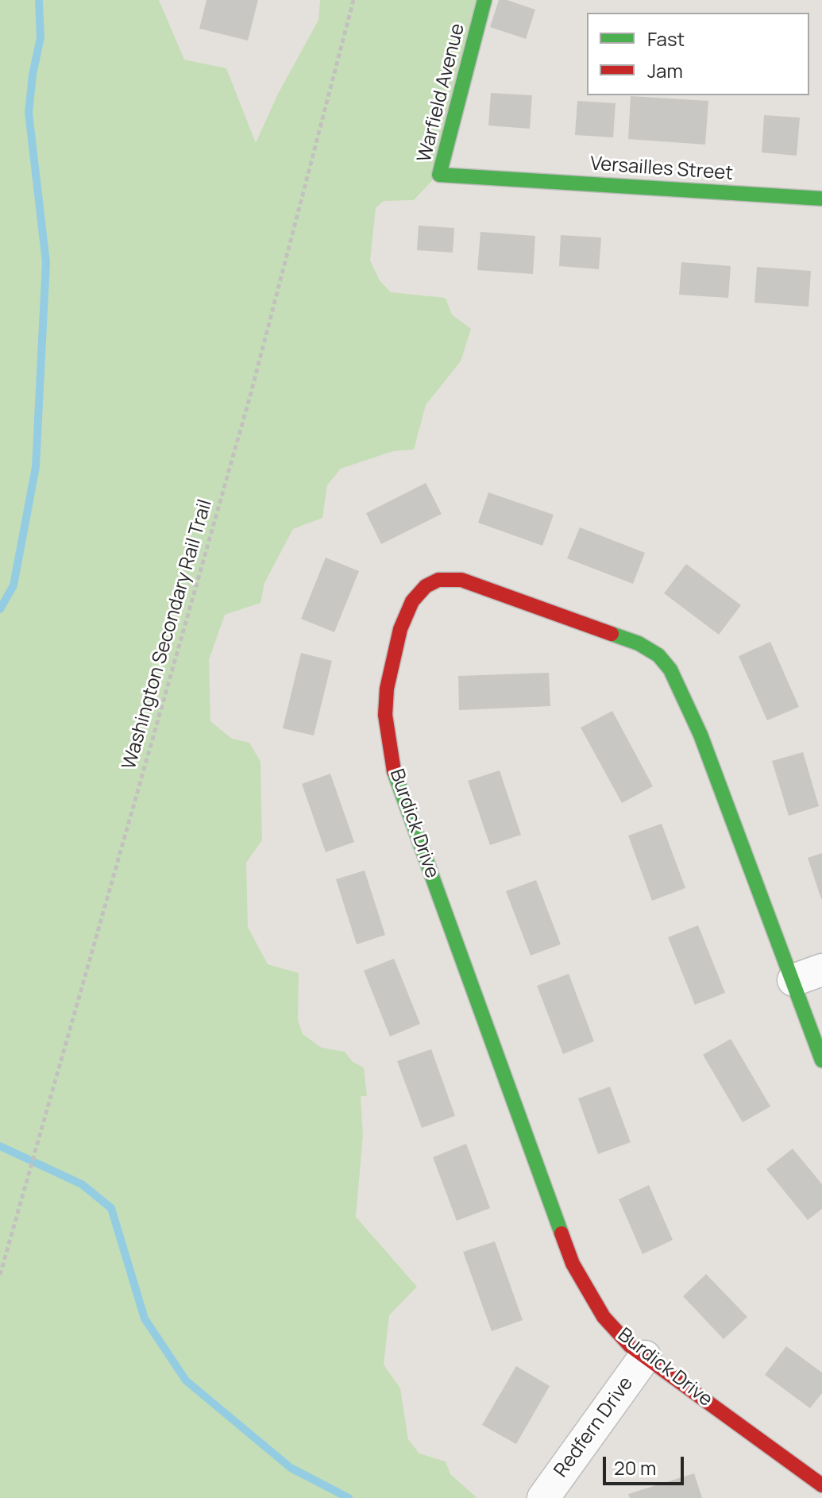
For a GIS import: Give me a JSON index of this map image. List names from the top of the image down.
{
  "streets": {
    "street": [
      "Warfield Avenue",
      "Versailles Street",
      "Burdick Drive",
      "Redfern Drive"
    ],
    "path": ["Washington Secondary Rail Trail"]
  },
  "crossings": [
    ["Warfield Avenue", "Versailles Street"],
    ["Burdick Drive", "Redfern Drive"]
  ],
  "legend": ["Fast", "Jam"],
  "scale_bar": "20 m"
}
